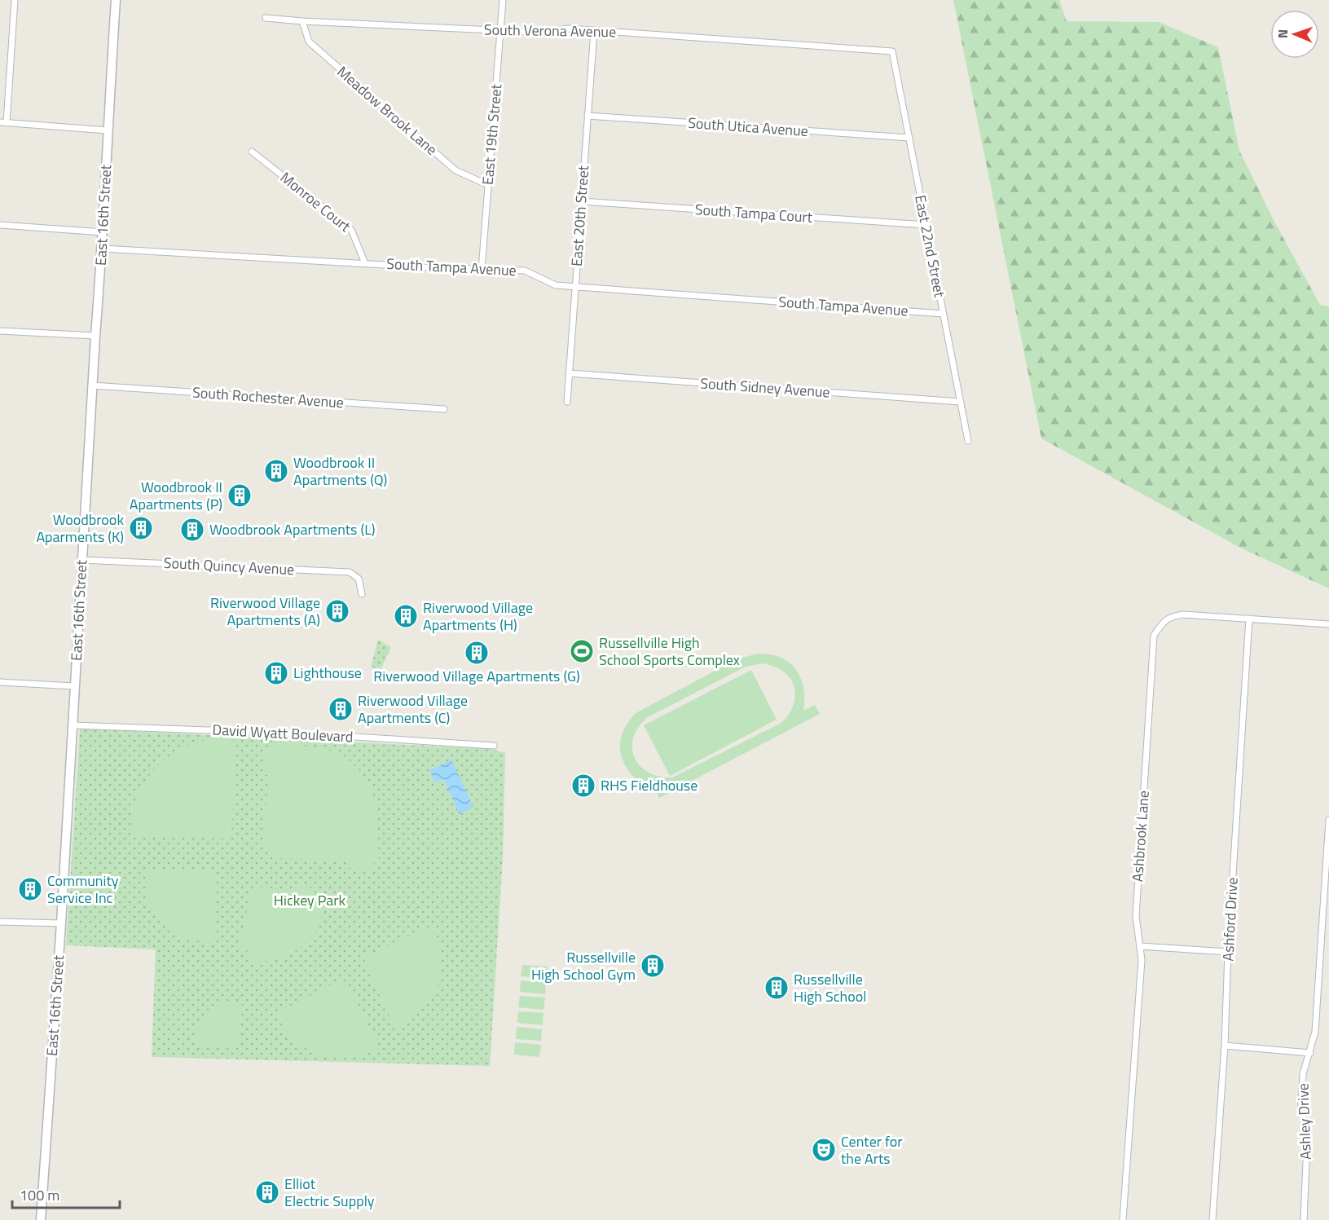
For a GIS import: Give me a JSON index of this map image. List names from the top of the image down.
{
  "streets": {
    "street": [
      "South Verona Avenue",
      "Meadow Brook Lane",
      "South Utica Avenue",
      "East 19th Street",
      "Monroe Court",
      "South Tampa Court",
      "East 16th Street",
      "East 20th Street",
      "East 22nd Street",
      "South Tampa Avenue",
      "South Sidney Avenue",
      "South Rochester Avenue",
      "South Quincy Avenue",
      "David Wyatt Boulevard",
      "Ashbrook Lane",
      "Ashford Drive",
      "Ashley Drive"
    ]
  },
  "crossings": [
    ["South Verona Avenue", "Meadow Brook Lane"],
    ["South Verona Avenue", "East 19th Street"],
    ["South Verona Avenue", "East 20th Street"],
    ["South Verona Avenue", "East 22nd Street"],
    ["Meadow Brook Lane", "East 19th Street"],
    ["South Utica Avenue", "East 20th Street"],
    ["South Utica Avenue", "East 22nd Street"],
    ["East 19th Street", "South Tampa Avenue"],
    ["Monroe Court", "South Tampa Avenue"],
    ["South Tampa Court", "East 20th Street"],
    ["South Tampa Court", "East 22nd Street"],
    ["East 16th Street", "South Tampa Avenue"],
    ["East 16th Street", "South Rochester Avenue"],
    ["East 16th Street", "South Quincy Avenue"],
    ["East 16th Street", "David Wyatt Boulevard"],
    ["East 20th Street", "South Tampa Avenue"],
    ["East 20th Street", "South Sidney Avenue"],
    ["East 22nd Street", "South Tampa Avenue"],
    ["East 22nd Street", "South Sidney Avenue"],
    ["Ashbrook Lane", "Ashford Drive"]
  ],
  "parks": ["Hickey Park"],
  "places": {
    "building": [
      "Woodbrook II Apartments (Q)",
      "Woodbrook II Apartments (P)",
      "Woodbrook Aparments (K)",
      "Woodbrook Apartments (L)",
      "Riverwood Village Apartments (A)",
      "Riverwood Village Apartments (H)",
      "Riverwood Village Apartments (G)",
      "Lighthouse",
      "Riverwood Village Apartments (C)",
      "RHS Fieldhouse",
      "Community Service Inc",
      "Russellville High School Gym",
      "Russellville High School",
      "Elliot Electric Supply"
    ],
    "sports": ["Russellville High School Sports Complex"],
    "theatre": ["Center for the Arts"]
  },
  "scale_bar": "100 m",
  "north": "left"
}
